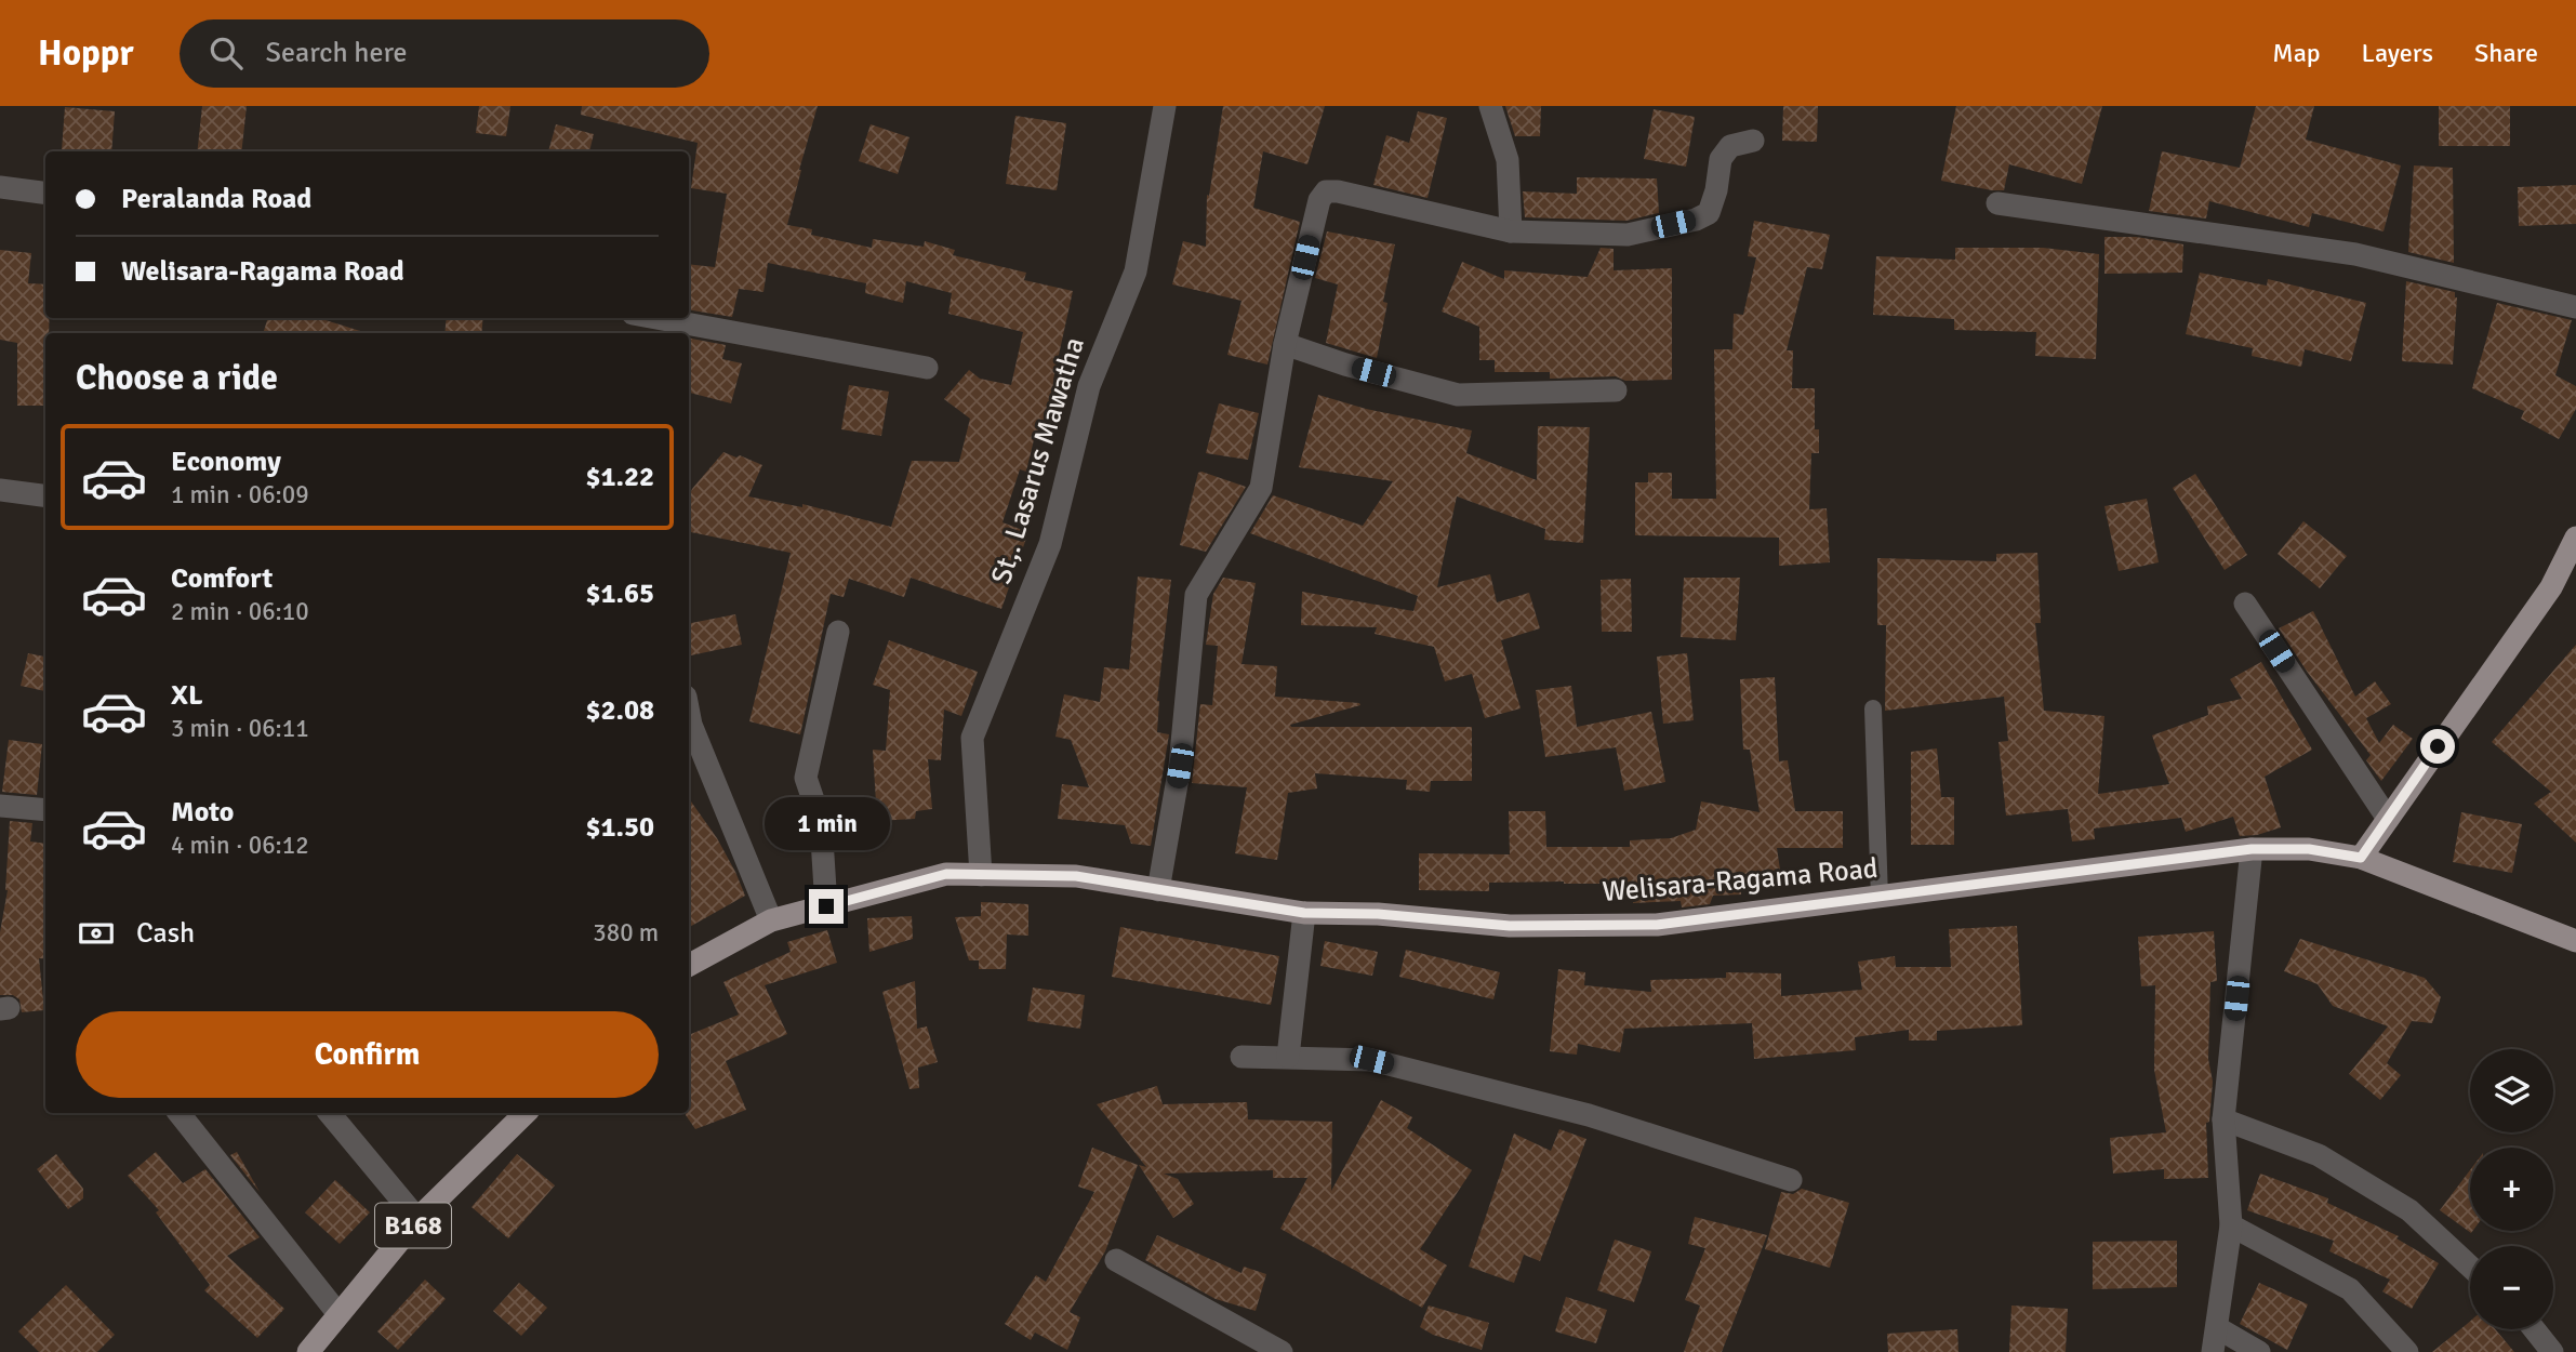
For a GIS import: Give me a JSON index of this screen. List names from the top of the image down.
{
  "streets": {
    "main road": ["Welisara-Ragama Road", "B168"],
    "street": ["St,. Lasarus Mawatha"]
  },
  "crossings": [
    ["St,. Lasarus Mawatha", "Welisara-Ragama Road"]
  ],
  "page": {
    "header": "Hoppr",
    "search": "Search here",
    "nav": ["Map", "Layers", "Share"],
    "banner": ["Peralanda Road", "Welisara-Ragama Road"],
    "heading": "Choose a ride",
    "list": [
      {
        "name": "Economy",
        "note": "1 min · 06:09",
        "value": "$1.22"
      },
      {
        "name": "Comfort",
        "note": "2 min · 06:10",
        "value": "$1.65"
      },
      {
        "name": "XL",
        "note": "3 min · 06:11",
        "value": "$2.08"
      },
      {
        "name": "Moto",
        "note": "4 min · 06:12",
        "value": "$1.50"
      }
    ],
    "bubble": "1 min",
    "pay": ["Cash", "380 m"],
    "buttons": "Confirm",
    "map_buttons": ["+", "−"]
  }
}
